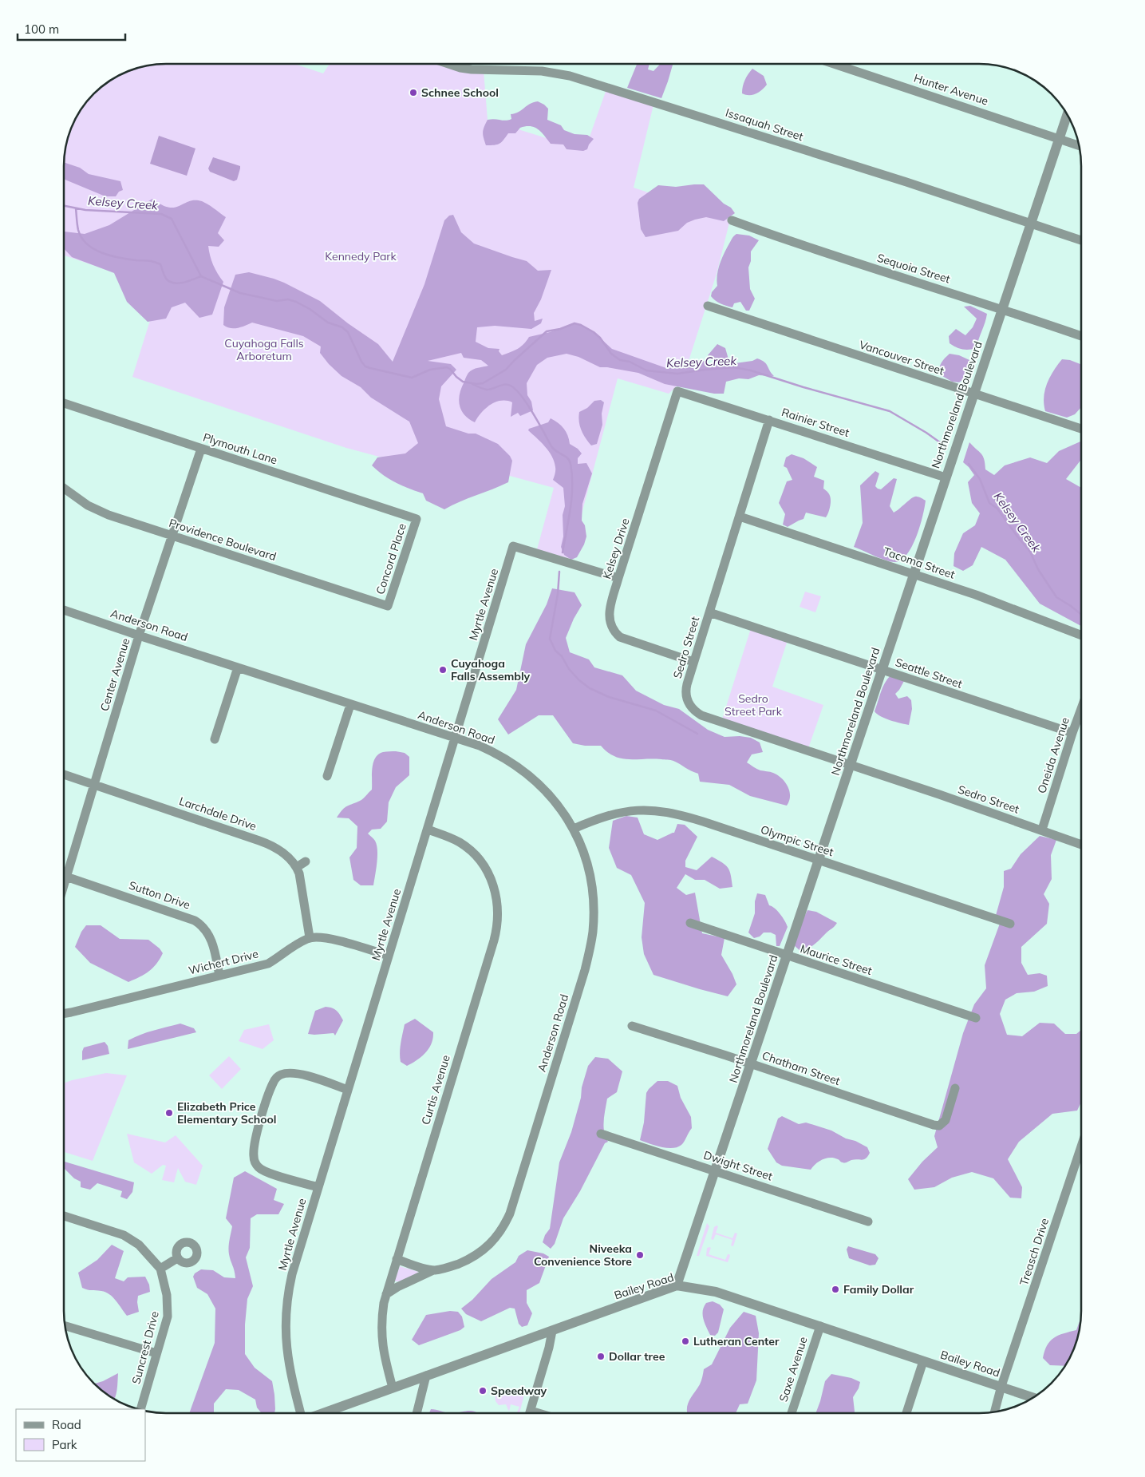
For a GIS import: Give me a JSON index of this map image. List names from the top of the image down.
{
  "streets": {
    "street": [
      "Hunter Avenue",
      "Issaquah Street",
      "Sequoia Street",
      "Vancouver Street",
      "Northmoreland Boulevard",
      "Rainier Street",
      "Plymouth Lane",
      "Providence Boulevard",
      "Kelsey Drive",
      "Concord Place",
      "Tacoma Street",
      "Myrtle Avenue",
      "Anderson Road",
      "Sedro Street",
      "Seattle Street",
      "Center Avenue",
      "Oneida Avenue",
      "Larchdale Drive",
      "Olympic Street",
      "Sutton Drive",
      "Maurice Street",
      "Wichert Drive",
      "Chatham Street",
      "Curtis Avenue",
      "Dwight Street",
      "Treasch Drive",
      "Bailey Road",
      "Suncrest Drive",
      "Saxe Avenue"
    ]
  },
  "crossings": [
    ["Hunter Avenue", "Northmoreland Boulevard"],
    ["Issaquah Street", "Northmoreland Boulevard"],
    ["Sequoia Street", "Northmoreland Boulevard"],
    ["Vancouver Street", "Northmoreland Boulevard"],
    ["Northmoreland Boulevard", "Rainier Street"],
    ["Northmoreland Boulevard", "Tacoma Street"],
    ["Northmoreland Boulevard", "Sedro Street"],
    ["Northmoreland Boulevard", "Seattle Street"],
    ["Northmoreland Boulevard", "Olympic Street"],
    ["Northmoreland Boulevard", "Maurice Street"],
    ["Northmoreland Boulevard", "Chatham Street"],
    ["Northmoreland Boulevard", "Dwight Street"],
    ["Northmoreland Boulevard", "Bailey Road"],
    ["Rainier Street", "Kelsey Drive"],
    ["Rainier Street", "Sedro Street"],
    ["Plymouth Lane", "Concord Place"],
    ["Plymouth Lane", "Center Avenue"],
    ["Providence Boulevard", "Concord Place"],
    ["Providence Boulevard", "Center Avenue"],
    ["Kelsey Drive", "Myrtle Avenue"],
    ["Kelsey Drive", "Sedro Street"],
    ["Tacoma Street", "Sedro Street"],
    ["Myrtle Avenue", "Anderson Road"],
    ["Myrtle Avenue", "Curtis Avenue"],
    ["Anderson Road", "Center Avenue"],
    ["Anderson Road", "Olympic Street"],
    ["Anderson Road", "Curtis Avenue"],
    ["Sedro Street", "Seattle Street"],
    ["Sedro Street", "Oneida Avenue"],
    ["Seattle Street", "Oneida Avenue"],
    ["Center Avenue", "Larchdale Drive"],
    ["Center Avenue", "Sutton Drive"],
    ["Sutton Drive", "Wichert Drive"],
    ["Curtis Avenue", "Bailey Road"],
    ["Treasch Drive", "Bailey Road"],
    ["Bailey Road", "Saxe Avenue"]
  ],
  "water": ["Kelsey Creek"],
  "parks": ["Kennedy Park", "Cuyahoga Falls Arboretum", "Sedro Street Park"],
  "places": [
    "Schnee School",
    "Cuyahoga Falls Assembly",
    "Elizabeth Price Elementary School",
    "Niveeka Convenience Store",
    "Family Dollar",
    "Lutheran Center",
    "Dollar tree",
    "Speedway"
  ],
  "legend": ["Road", "Park"],
  "scale_bar": "100 m"
}
